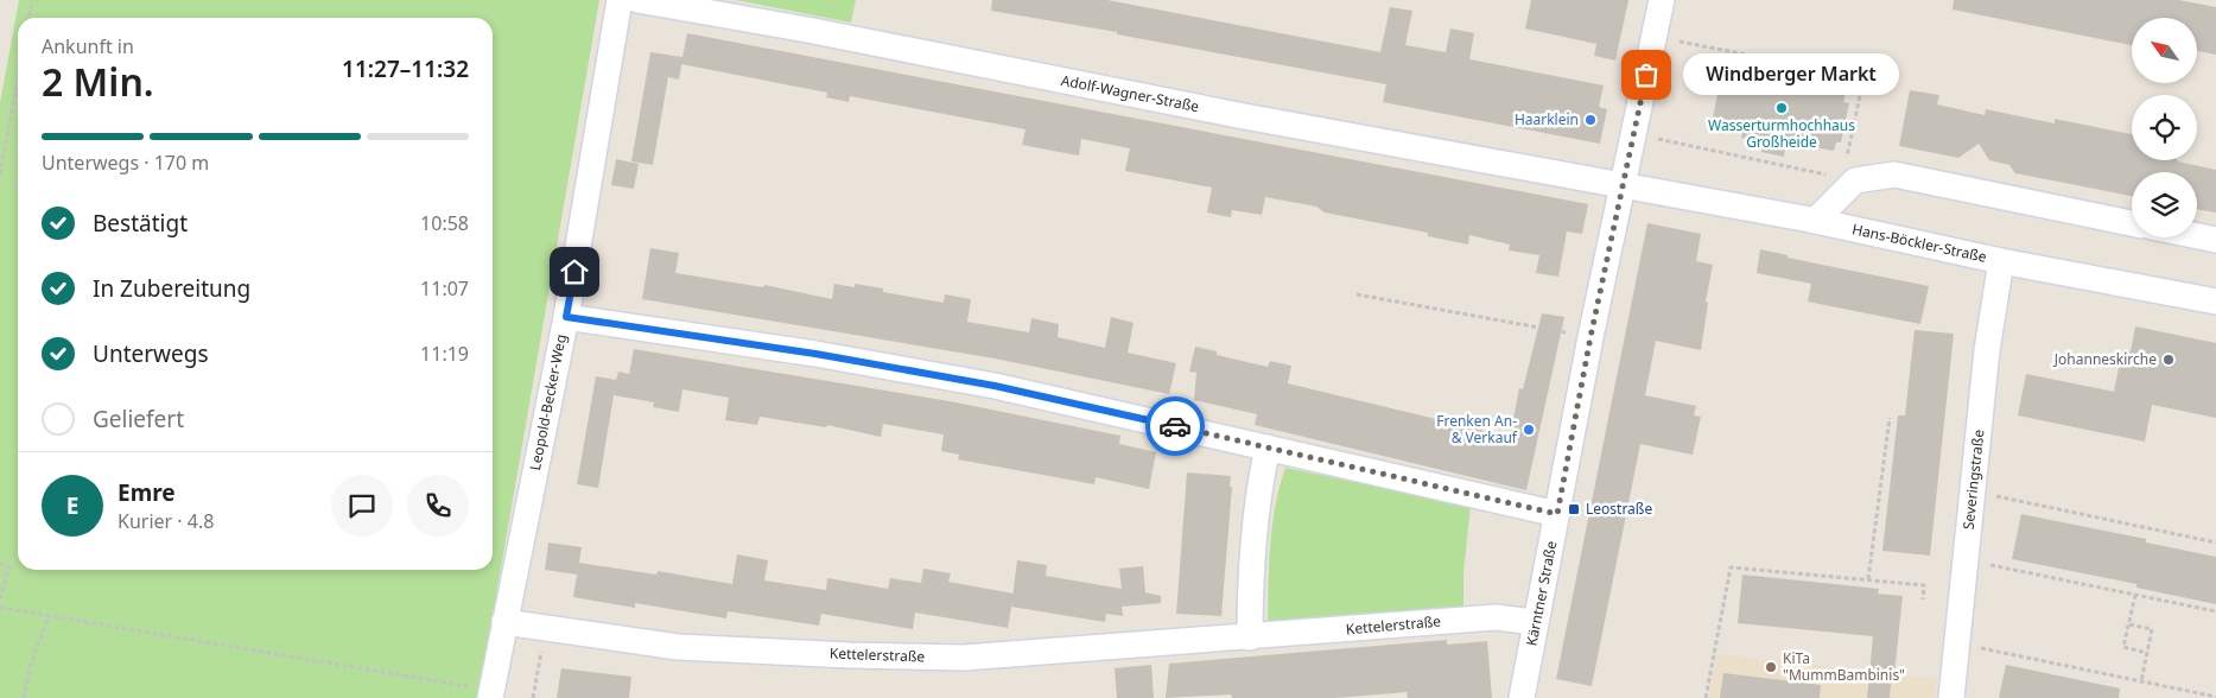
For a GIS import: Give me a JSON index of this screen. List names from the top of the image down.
{
  "streets": {
    "street": [
      "Adolf-Wagner-Straße",
      "Hans-Böckler-Straße",
      "Leopold-Becker-Weg",
      "Severingstraße",
      "Kärntner Straße",
      "Kettelerstraße"
    ]
  },
  "crossings": [
    ["Adolf-Wagner-Straße", "Hans-Böckler-Straße"],
    ["Adolf-Wagner-Straße", "Kärntner Straße"],
    ["Hans-Böckler-Straße", "Severingstraße"],
    ["Hans-Böckler-Straße", "Kärntner Straße"],
    ["Leopold-Becker-Weg", "Kettelerstraße"],
    ["Kärntner Straße", "Kettelerstraße"]
  ],
  "places": {
    "other": [
      "Windberger Markt",
      "Wasserturmhochhaus Großheide",
      "Haarklein",
      "Johanneskirche",
      "Frenken An- & Verkauf",
      "KiTa \"MummBambinis\""
    ],
    "transit": ["Leostraße"]
  },
  "north": "top left",
  "page": {
    "heading": ["2 Min.", "Ankunft in", "11:27–11:32"],
    "panel": ["Emre", "Kurier · 4.8"],
    "bubble": "Windberger Markt",
    "bar": "Unterwegs · 170 m",
    "list": [
      ["Bestätigt", "10:58"],
      ["In Zubereitung", "11:07"],
      ["Unterwegs", "11:19"],
      "Geliefert"
    ],
    "round": "E"
  }
}
